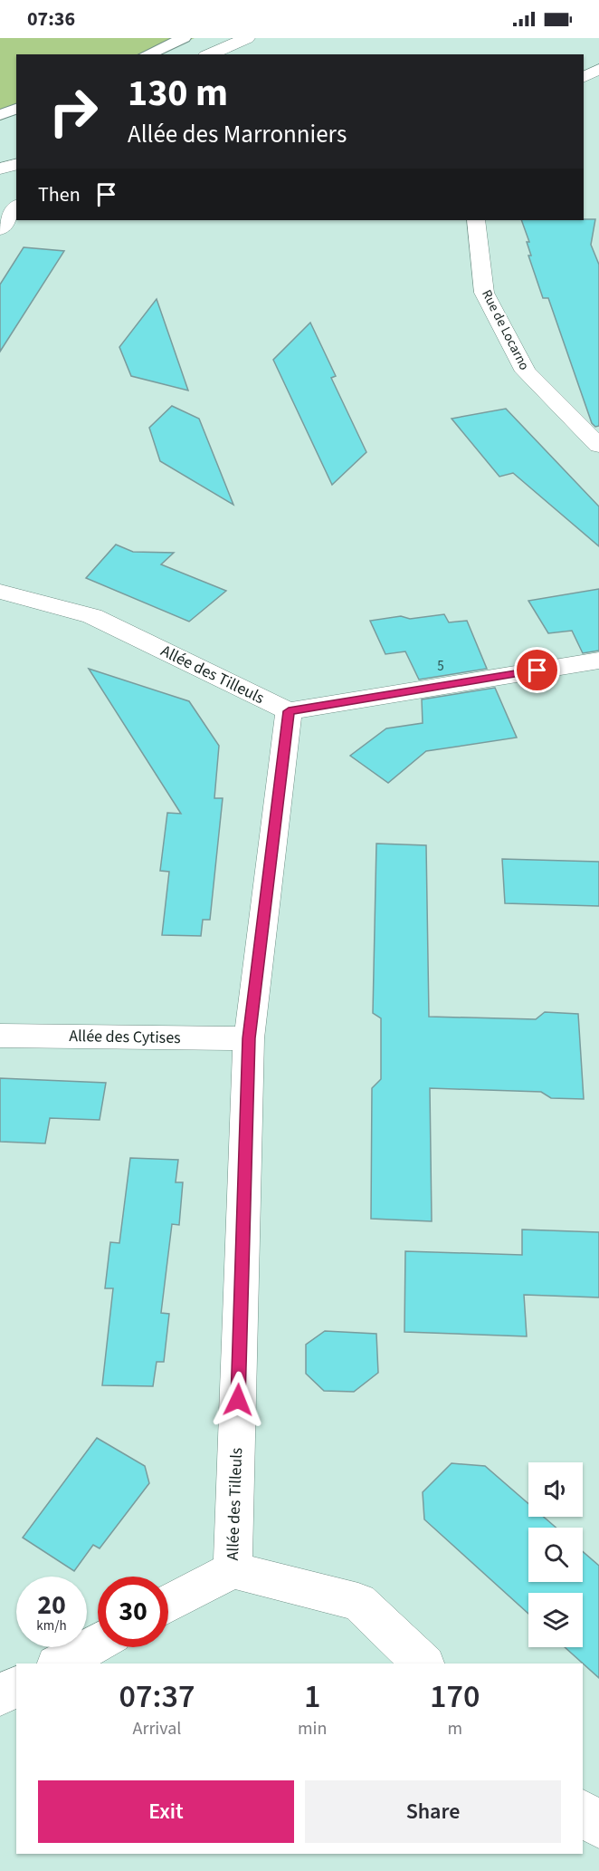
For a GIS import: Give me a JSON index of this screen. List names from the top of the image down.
{
  "streets": {
    "street": ["Rue de Locarno", "Allée des Tilleuls", "Allée des Cytises"]
  },
  "crossings": [
    ["Allée des Tilleuls", "Allée des Cytises"]
  ],
  "house_numbers": ["5"],
  "page": {
    "status": "07:36",
    "turn": ["130 m", "Allée des Marronniers"],
    "then": "Then",
    "speed": "20 km/h",
    "limit": "30",
    "eta": [
      "07:37",
      "Arrival",
      "1",
      "min",
      "170",
      "m"
    ],
    "buttons": ["Exit", "Share"]
  }
}
